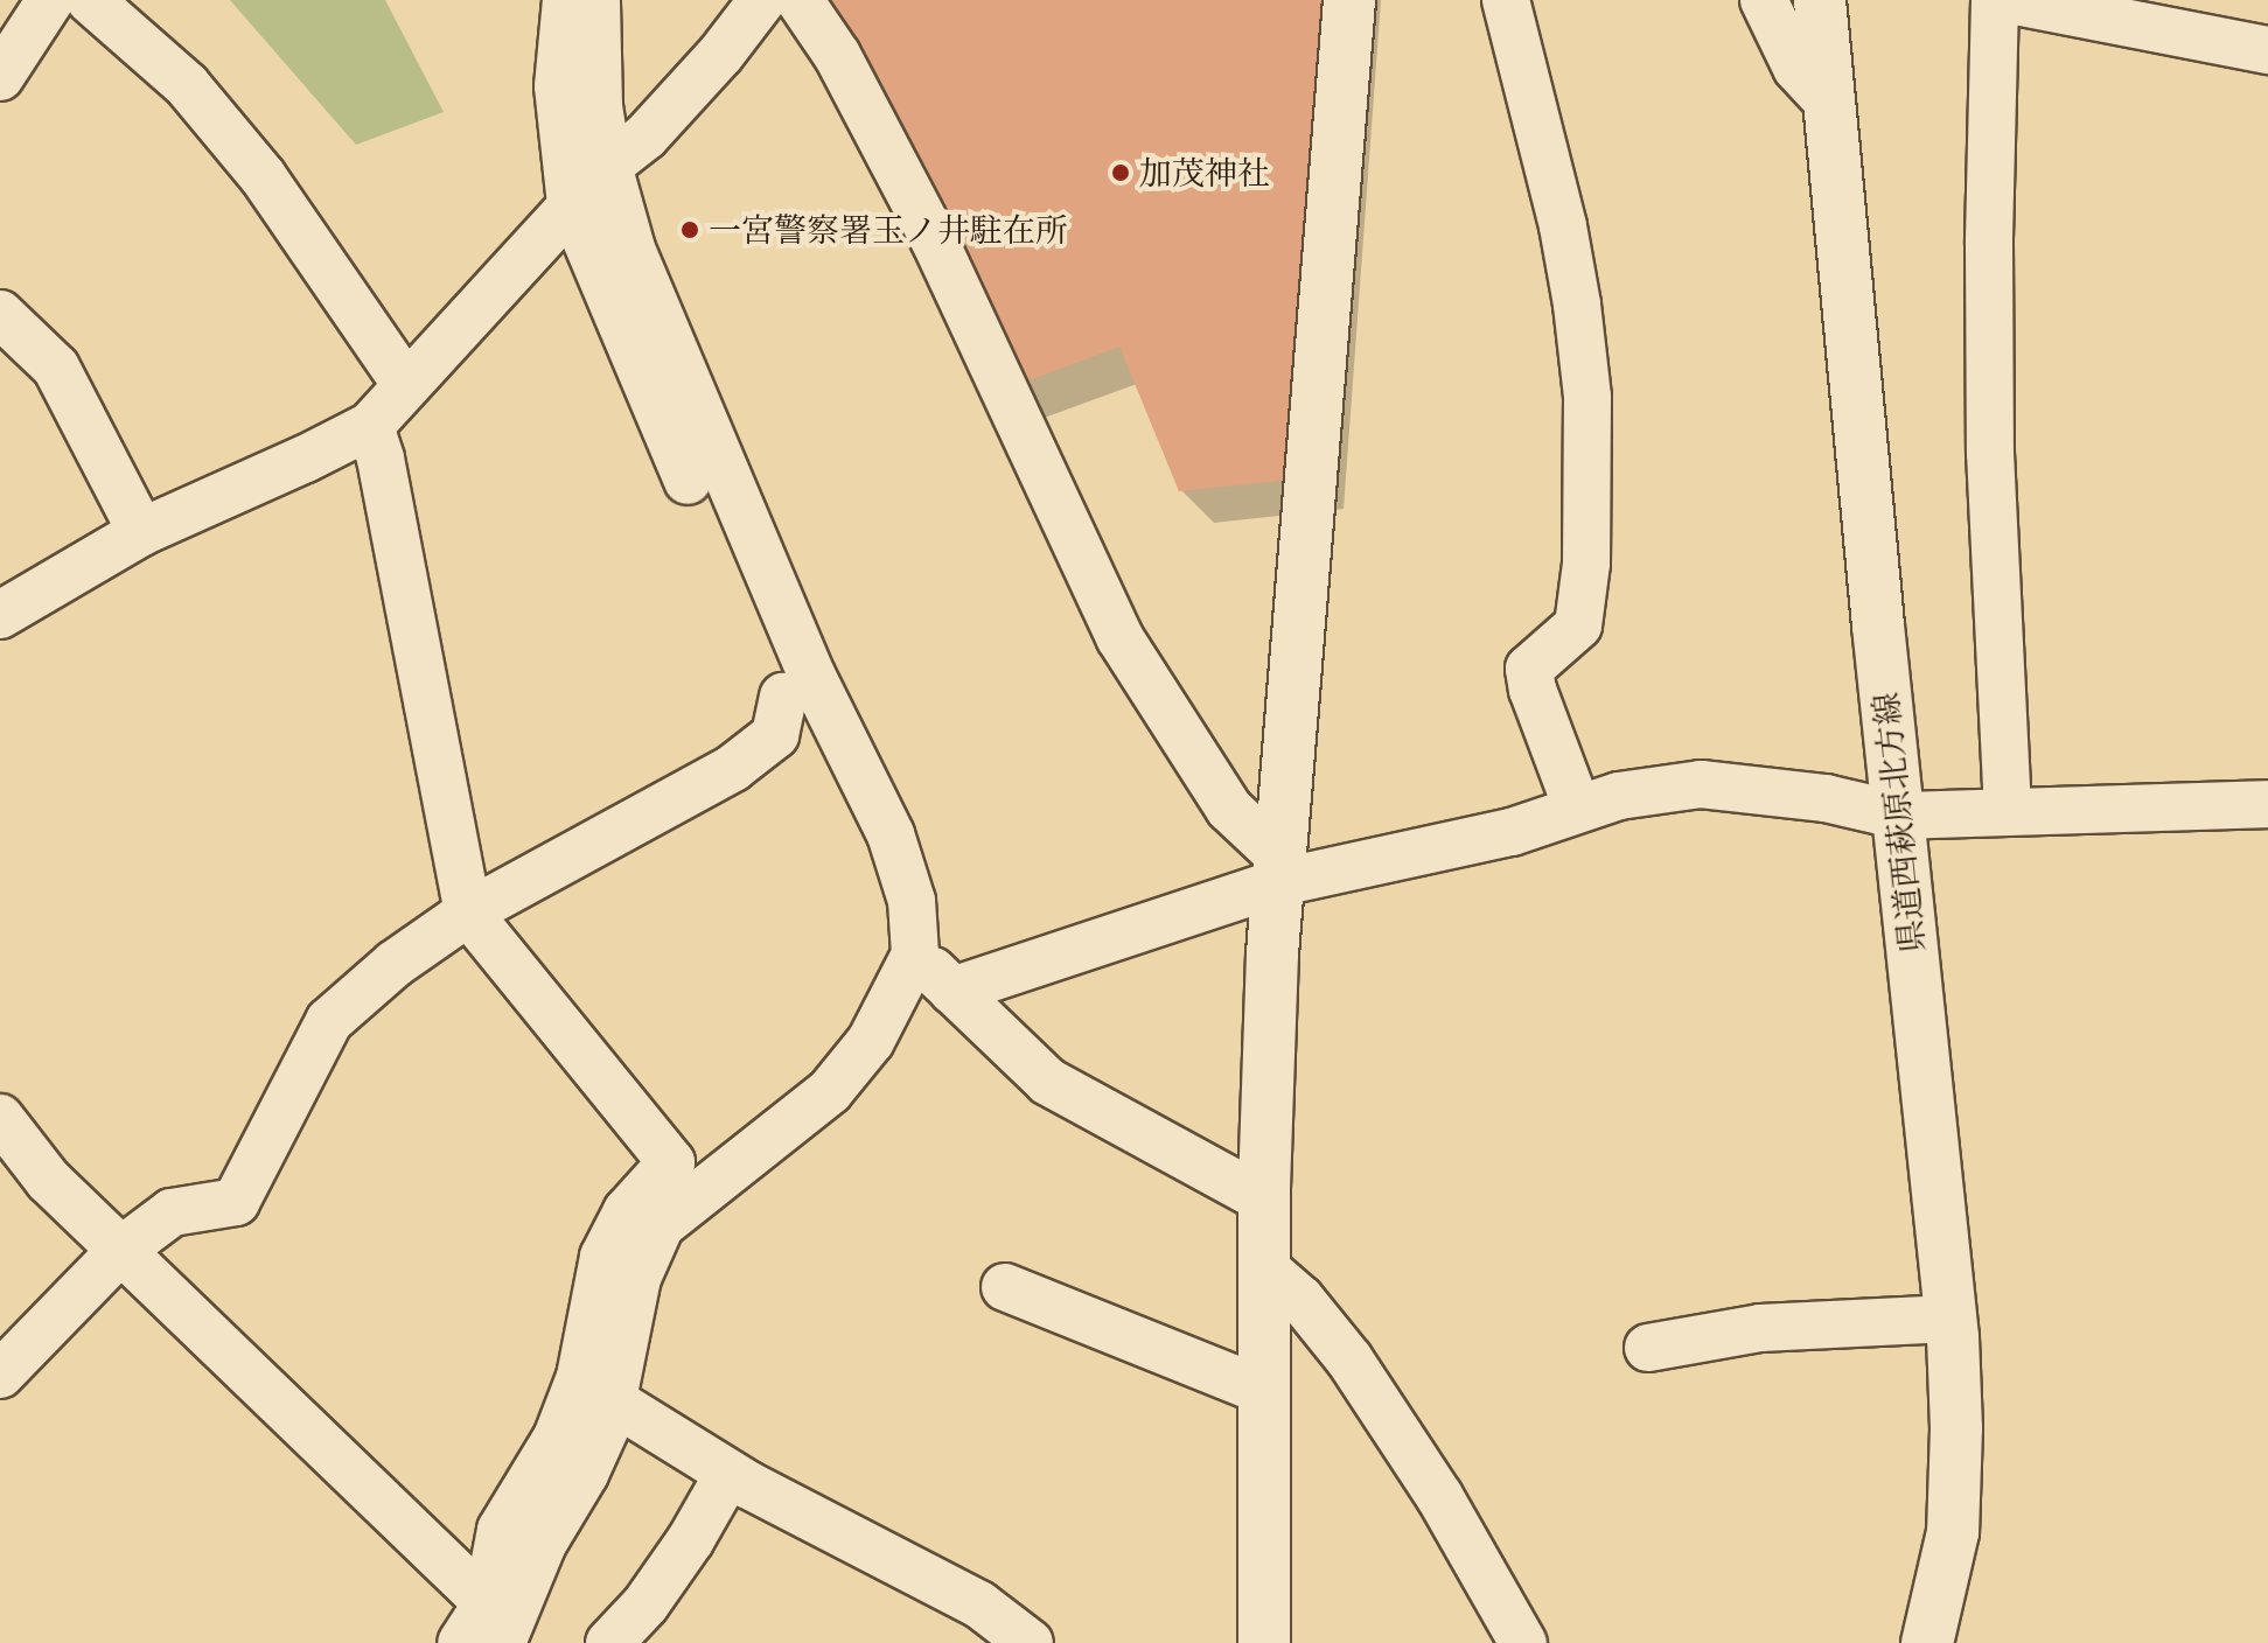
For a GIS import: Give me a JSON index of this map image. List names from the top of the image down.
{
  "streets": {
    "main road": ["県道西萩原北方線"]
  },
  "places": ["加茂神社", "一宮警察署玉ノ井駐在所"]
}
